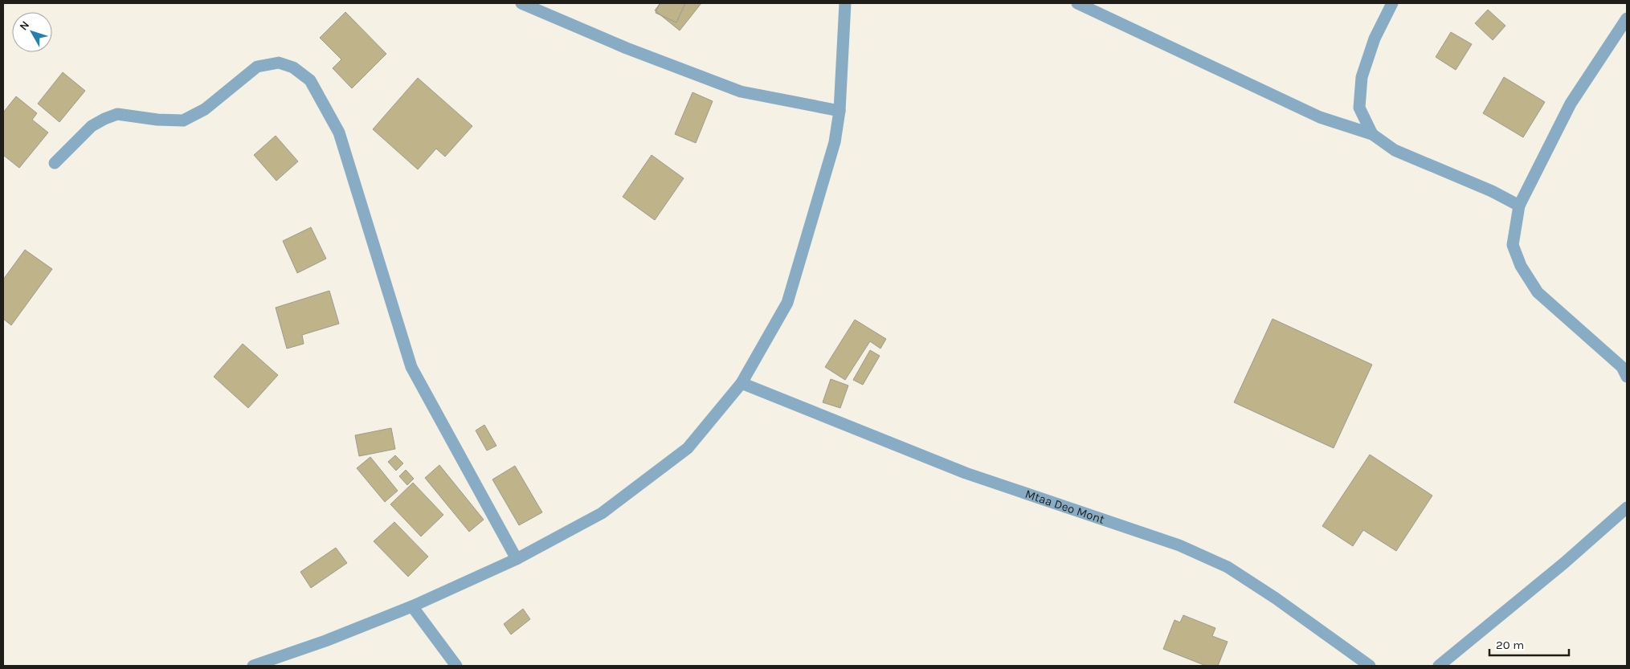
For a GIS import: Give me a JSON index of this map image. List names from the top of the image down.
{
  "streets": {
    "street": ["Mtaa Deo Mont"]
  },
  "scale_bar": "20 m",
  "north": "top left"
}
